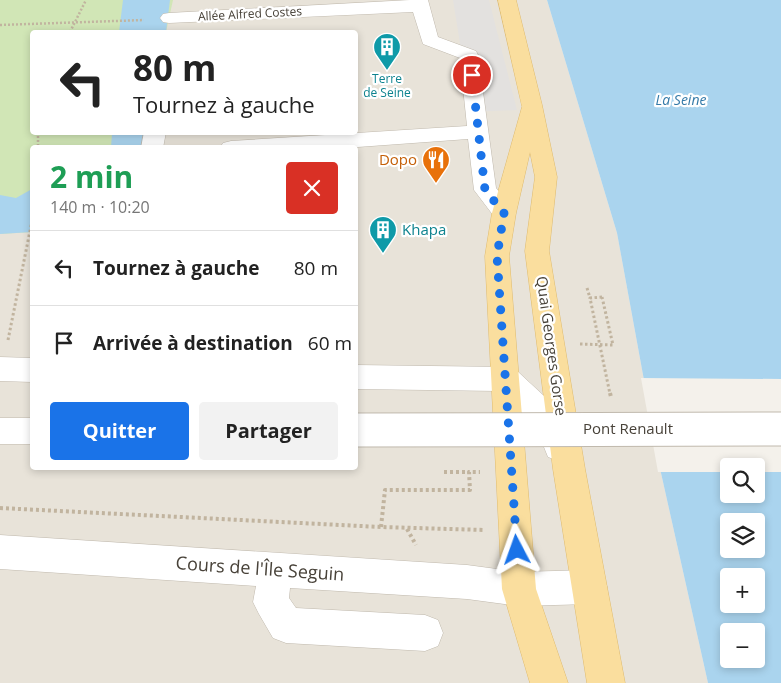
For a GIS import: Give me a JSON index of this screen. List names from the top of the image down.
{
  "streets": {
    "main road": ["Quai Georges Gorse"],
    "street": ["Allée Alfred Costes", "Pont Renault", "Cours de l'Île Seguin"]
  },
  "crossings": [
    ["Quai Georges Gorse", "Cours de l'Île Seguin"]
  ],
  "water": ["La Seine"],
  "places": {
    "building": ["Terre de Seine", "Khapa"],
    "restaurant": ["Dopo"]
  },
  "page": {
    "turn": ["80 m", "Tournez à gauche"],
    "heading": ["2 min", "140 m · 10:20"],
    "list": [
      {
        "name": "Tournez à gauche",
        "value": "80 m"
      },
      {
        "name": "Arrivée à destination",
        "value": "60 m"
      }
    ],
    "buttons": ["Quitter", "Partager"],
    "map_buttons": ["+", "−"]
  }
}
